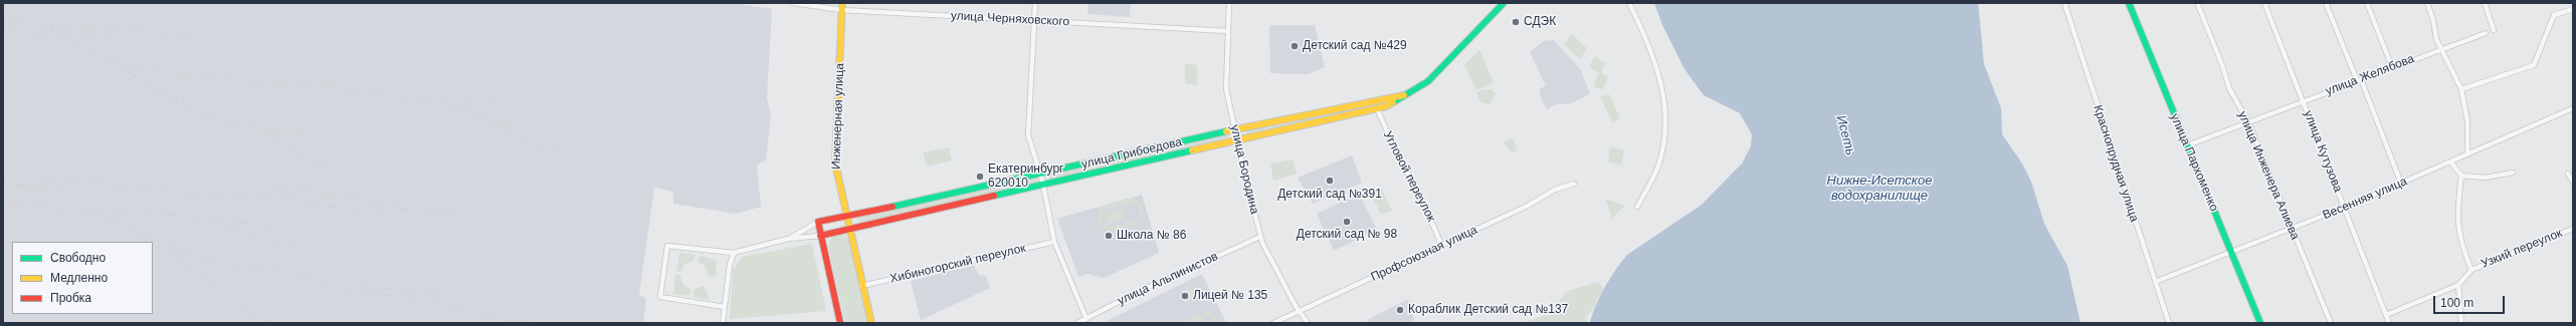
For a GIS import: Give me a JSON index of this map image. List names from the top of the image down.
{
  "streets": {
    "main road": ["Инженерная улица", "улица Грибоедова", "улица Пархоменко"],
    "street": [
      "улица Черняховского",
      "улица Желябова",
      "улица Кутузова",
      "Краснопрудная улица",
      "улица Бородина",
      "улица Инженера Алиева",
      "Угловой переулок",
      "Весенняя улица",
      "Узкий переулок",
      "Профсоюзная улица",
      "Хибиногорский переулок",
      "улица Альпинистов"
    ]
  },
  "crossings": [
    ["улица Черняховского", "Инженерная улица"],
    ["улица Черняховского", "улица Бородина"],
    ["улица Желябова", "улица Кутузова"],
    ["улица Желябова", "улица Пархоменко"],
    ["улица Желябова", "улица Инженера Алиева"],
    ["Инженерная улица", "улица Грибоедова"],
    ["Инженерная улица", "Хибиногорский переулок"],
    ["улица Кутузова", "Весенняя улица"],
    ["улица Кутузова", "Узкий переулок"],
    ["улица Грибоедова", "улица Бородина"],
    ["улица Грибоедова", "Угловой переулок"],
    ["улица Пархоменко", "Весенняя улица"],
    ["Краснопрудная улица", "Весенняя улица"],
    ["улица Бородина", "Профсоюзная улица"],
    ["улица Бородина", "улица Альпинистов"],
    ["улица Инженера Алиева", "Весенняя улица"],
    ["Угловой переулок", "Профсоюзная улица"]
  ],
  "water": ["Исеть", "Нижне-Исетское водохранилище"],
  "places": [
    "СДЭК",
    "Детский сад №429",
    "Екатеринбург 620010",
    "Детский сад №391",
    "Детский сад № 98",
    "Школа № 86",
    "Лицей № 135",
    "Кораблик Детский сад №137"
  ],
  "legend": ["Свободно", "Медленно", "Пробка"],
  "scale_bar": "100 m"
}
